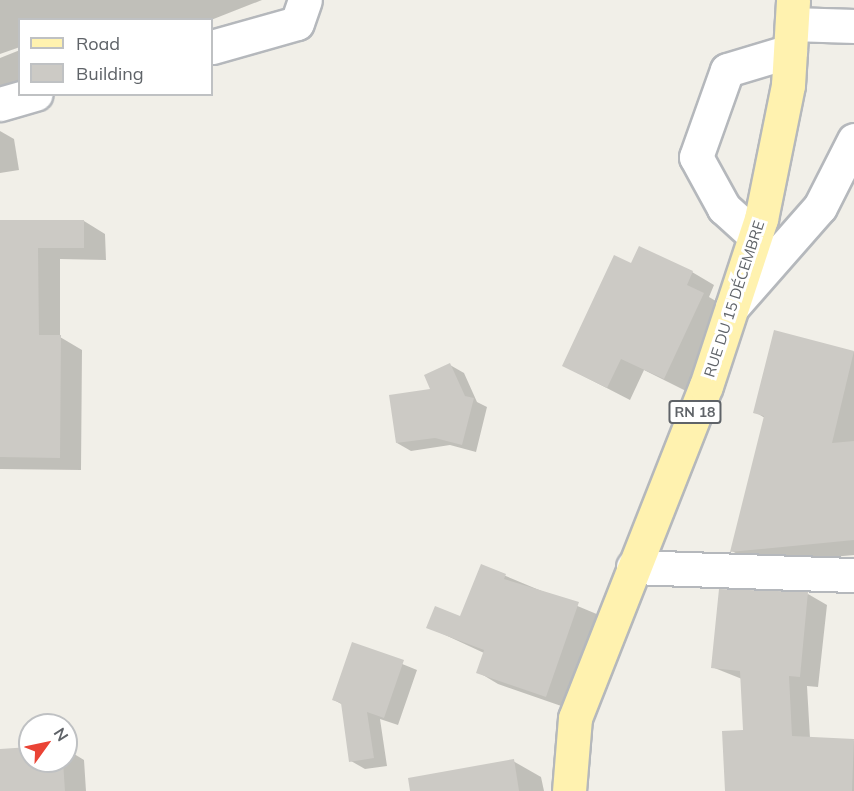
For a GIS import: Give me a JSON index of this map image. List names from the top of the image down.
{
  "streets": {
    "main road": ["RUE DU 15 DÉCEMBRE", "RN 18"]
  },
  "legend": ["Road", "Building"],
  "north": "top right"
}
